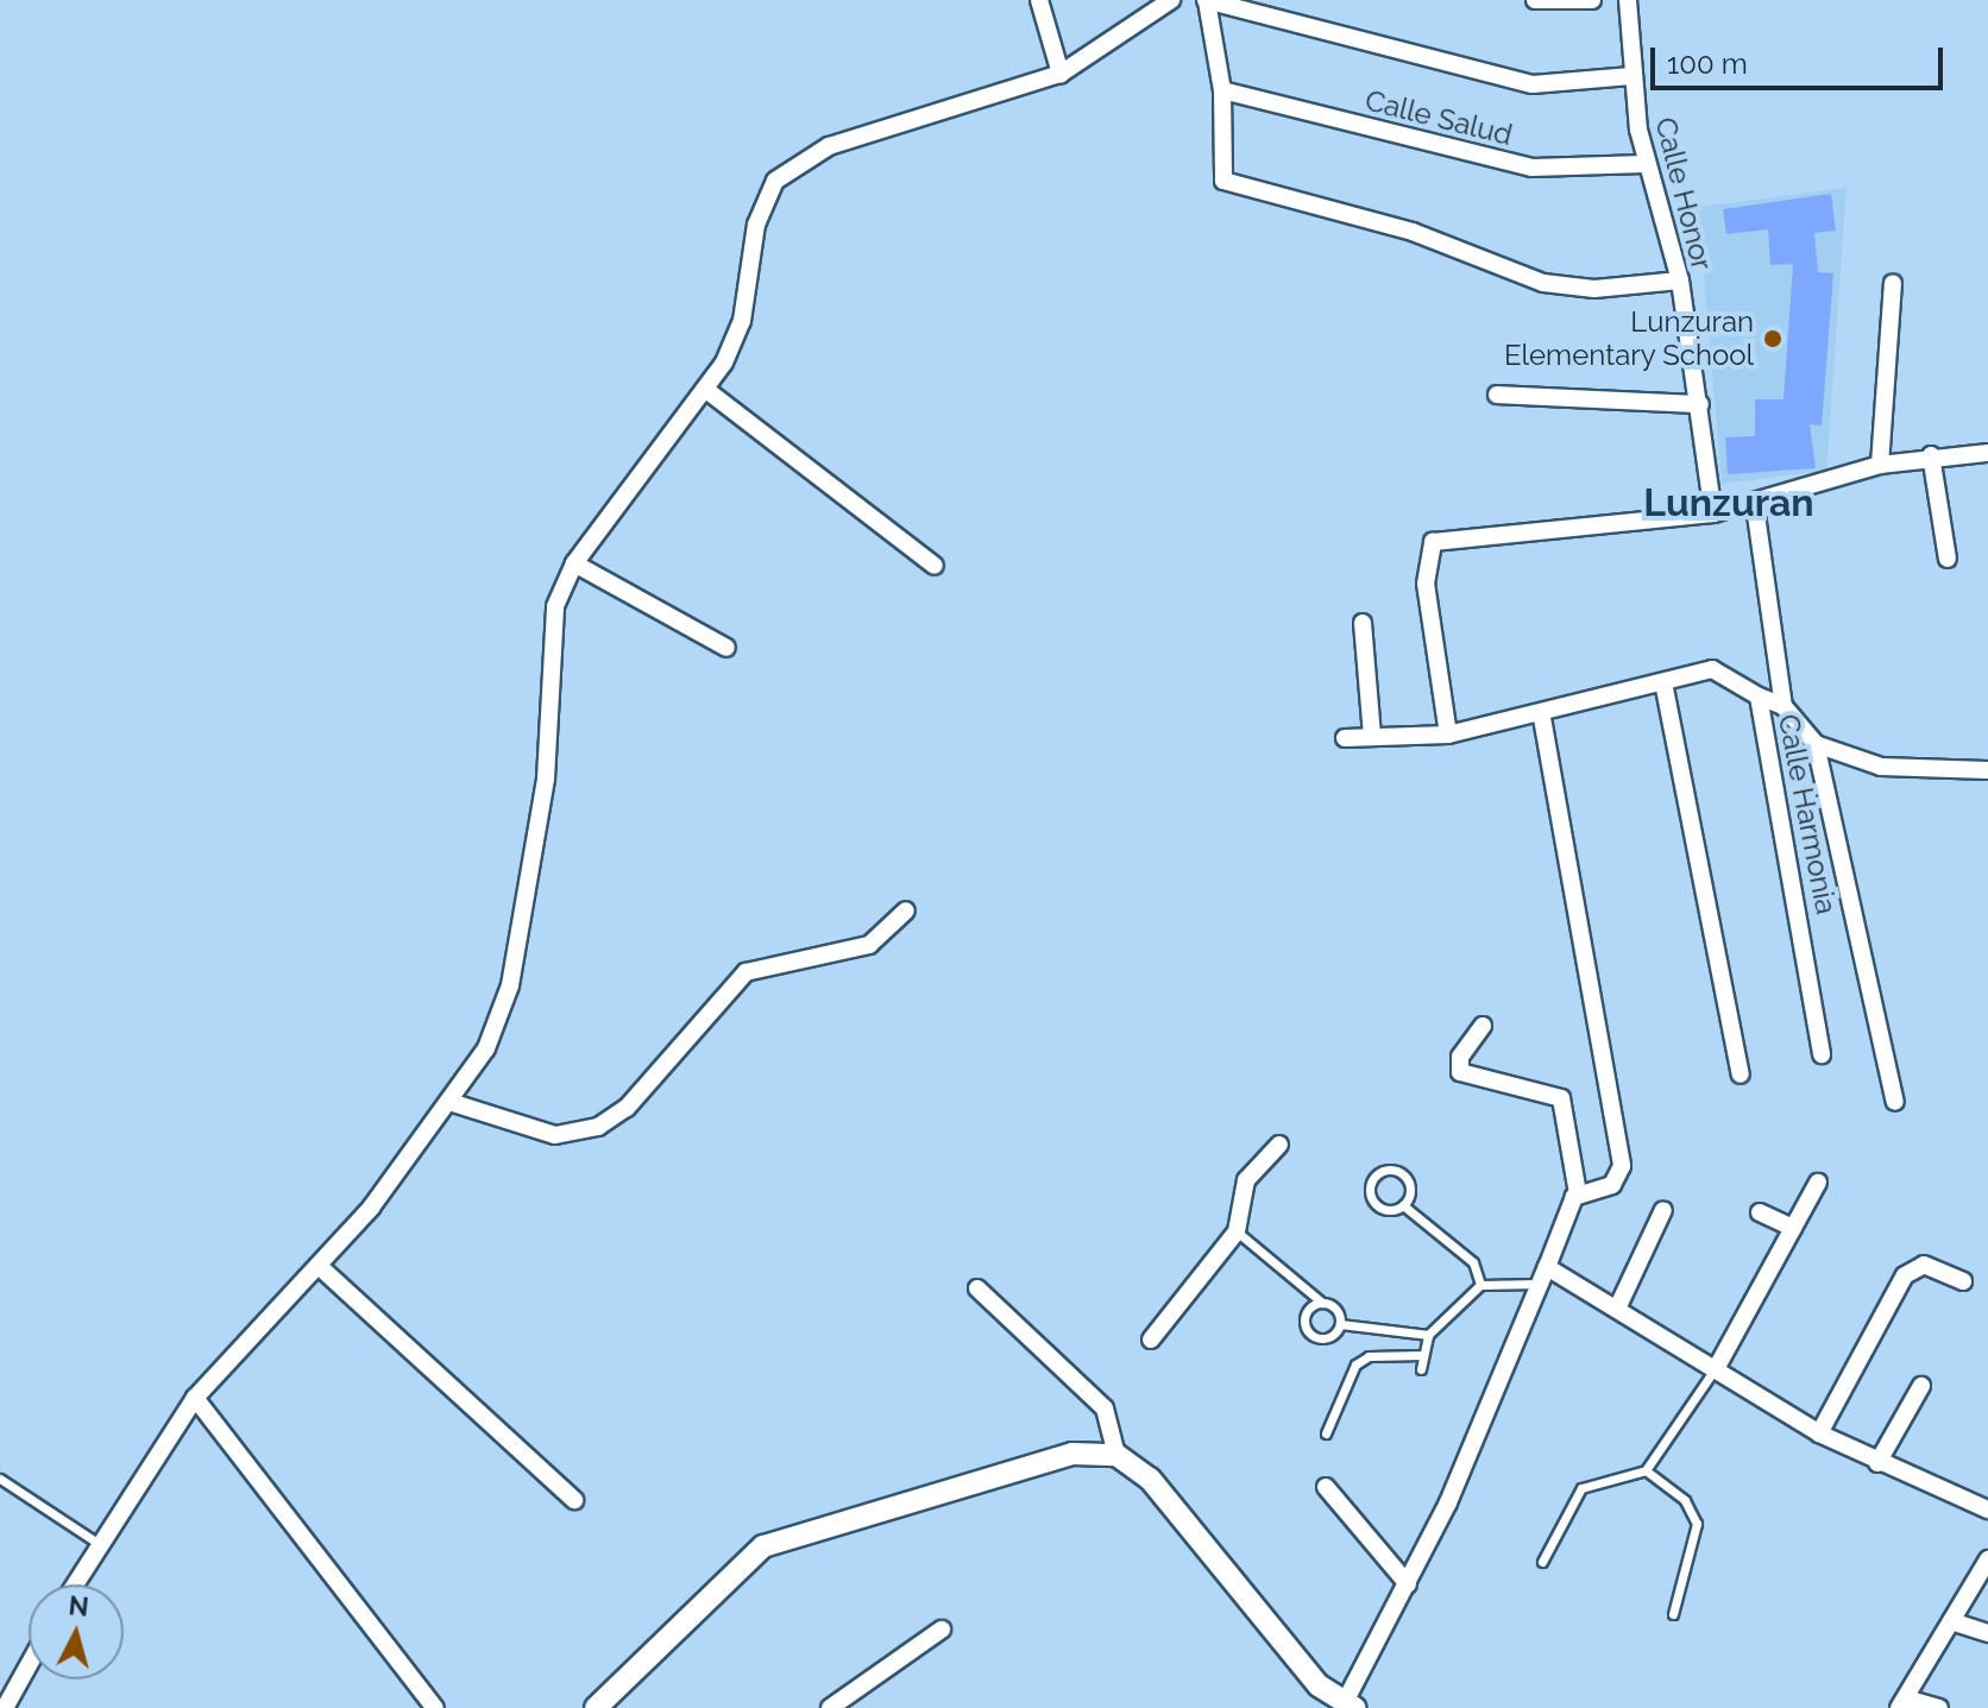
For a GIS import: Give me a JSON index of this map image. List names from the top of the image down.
{
  "streets": {
    "street": ["Calle Salud", "Calle Honor", "Calle Harmonia"]
  },
  "crossings": [
    ["Calle Salud", "Calle Honor"]
  ],
  "districts": ["Lunzuran"],
  "places": ["Lunzuran Elementary School"],
  "scale_bar": "100 m",
  "north": "top"
}
